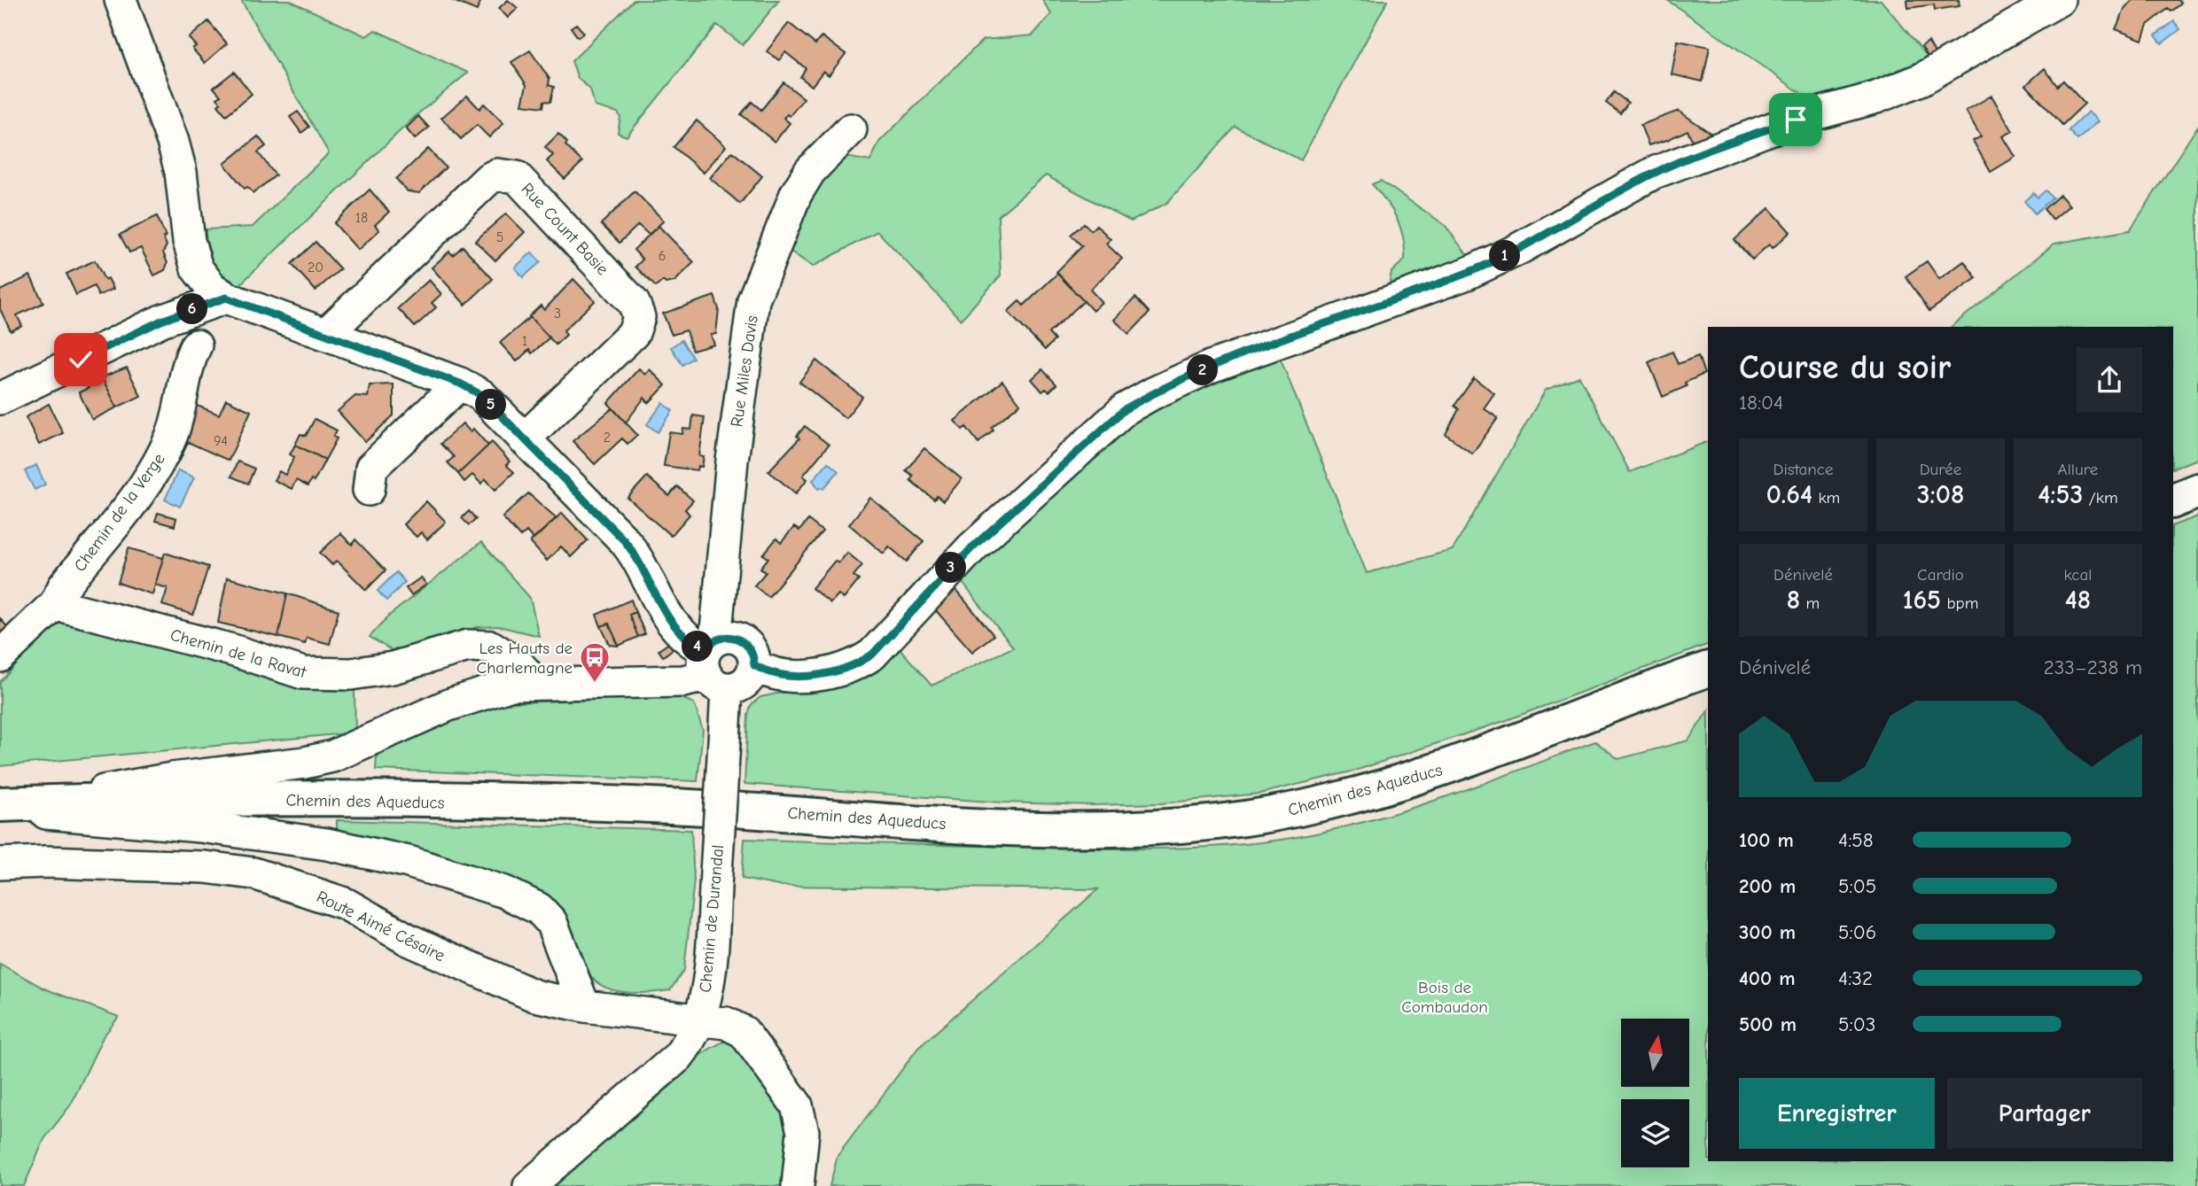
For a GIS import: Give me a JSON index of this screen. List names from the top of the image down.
{
  "streets": {
    "main road": ["Chemin des Aqueducs"],
    "street": [
      "Rue Count Basie",
      "Rue Miles Davis",
      "Chemin de la Verge",
      "Chemin de la Ravat",
      "Chemin de Durandal",
      "Route Aimé Césaire"
    ]
  },
  "crossings": [
    ["Rue Miles Davis", "Chemin de Durandal"],
    ["Chemin de la Verge", "Chemin de la Ravat"],
    ["Chemin de Durandal", "Route Aimé Césaire"]
  ],
  "parks": ["Bois de Combaudon"],
  "places": {
    "bus stop": ["Les Hauts de Charlemagne"]
  },
  "house_numbers": [
    "18",
    "5",
    "6",
    "20",
    "3",
    "1",
    "2",
    "94"
  ],
  "north": "top",
  "page": {
    "pins": [
      "1",
      "6",
      "2",
      "5",
      "3",
      "4"
    ],
    "heading": ["Course du soir", "18:04"],
    "stats": [
      ["Distance", "0.64 km"],
      ["Durée", "3:08"],
      ["Allure", "4:53 /km"],
      ["Dénivelé", "8 m"],
      ["Cardio", "165 bpm"],
      ["kcal", "48"]
    ],
    "chart": ["Dénivelé", "233–238 m"],
    "list": [
      {
        "name": "100 m",
        "note": "4:58"
      },
      {
        "name": "200 m",
        "note": "5:05"
      },
      {
        "name": "300 m",
        "note": "5:06"
      },
      {
        "name": "400 m",
        "note": "4:32"
      },
      {
        "name": "500 m",
        "note": "5:03"
      }
    ],
    "buttons": ["Enregistrer", "Partager"]
  }
}
